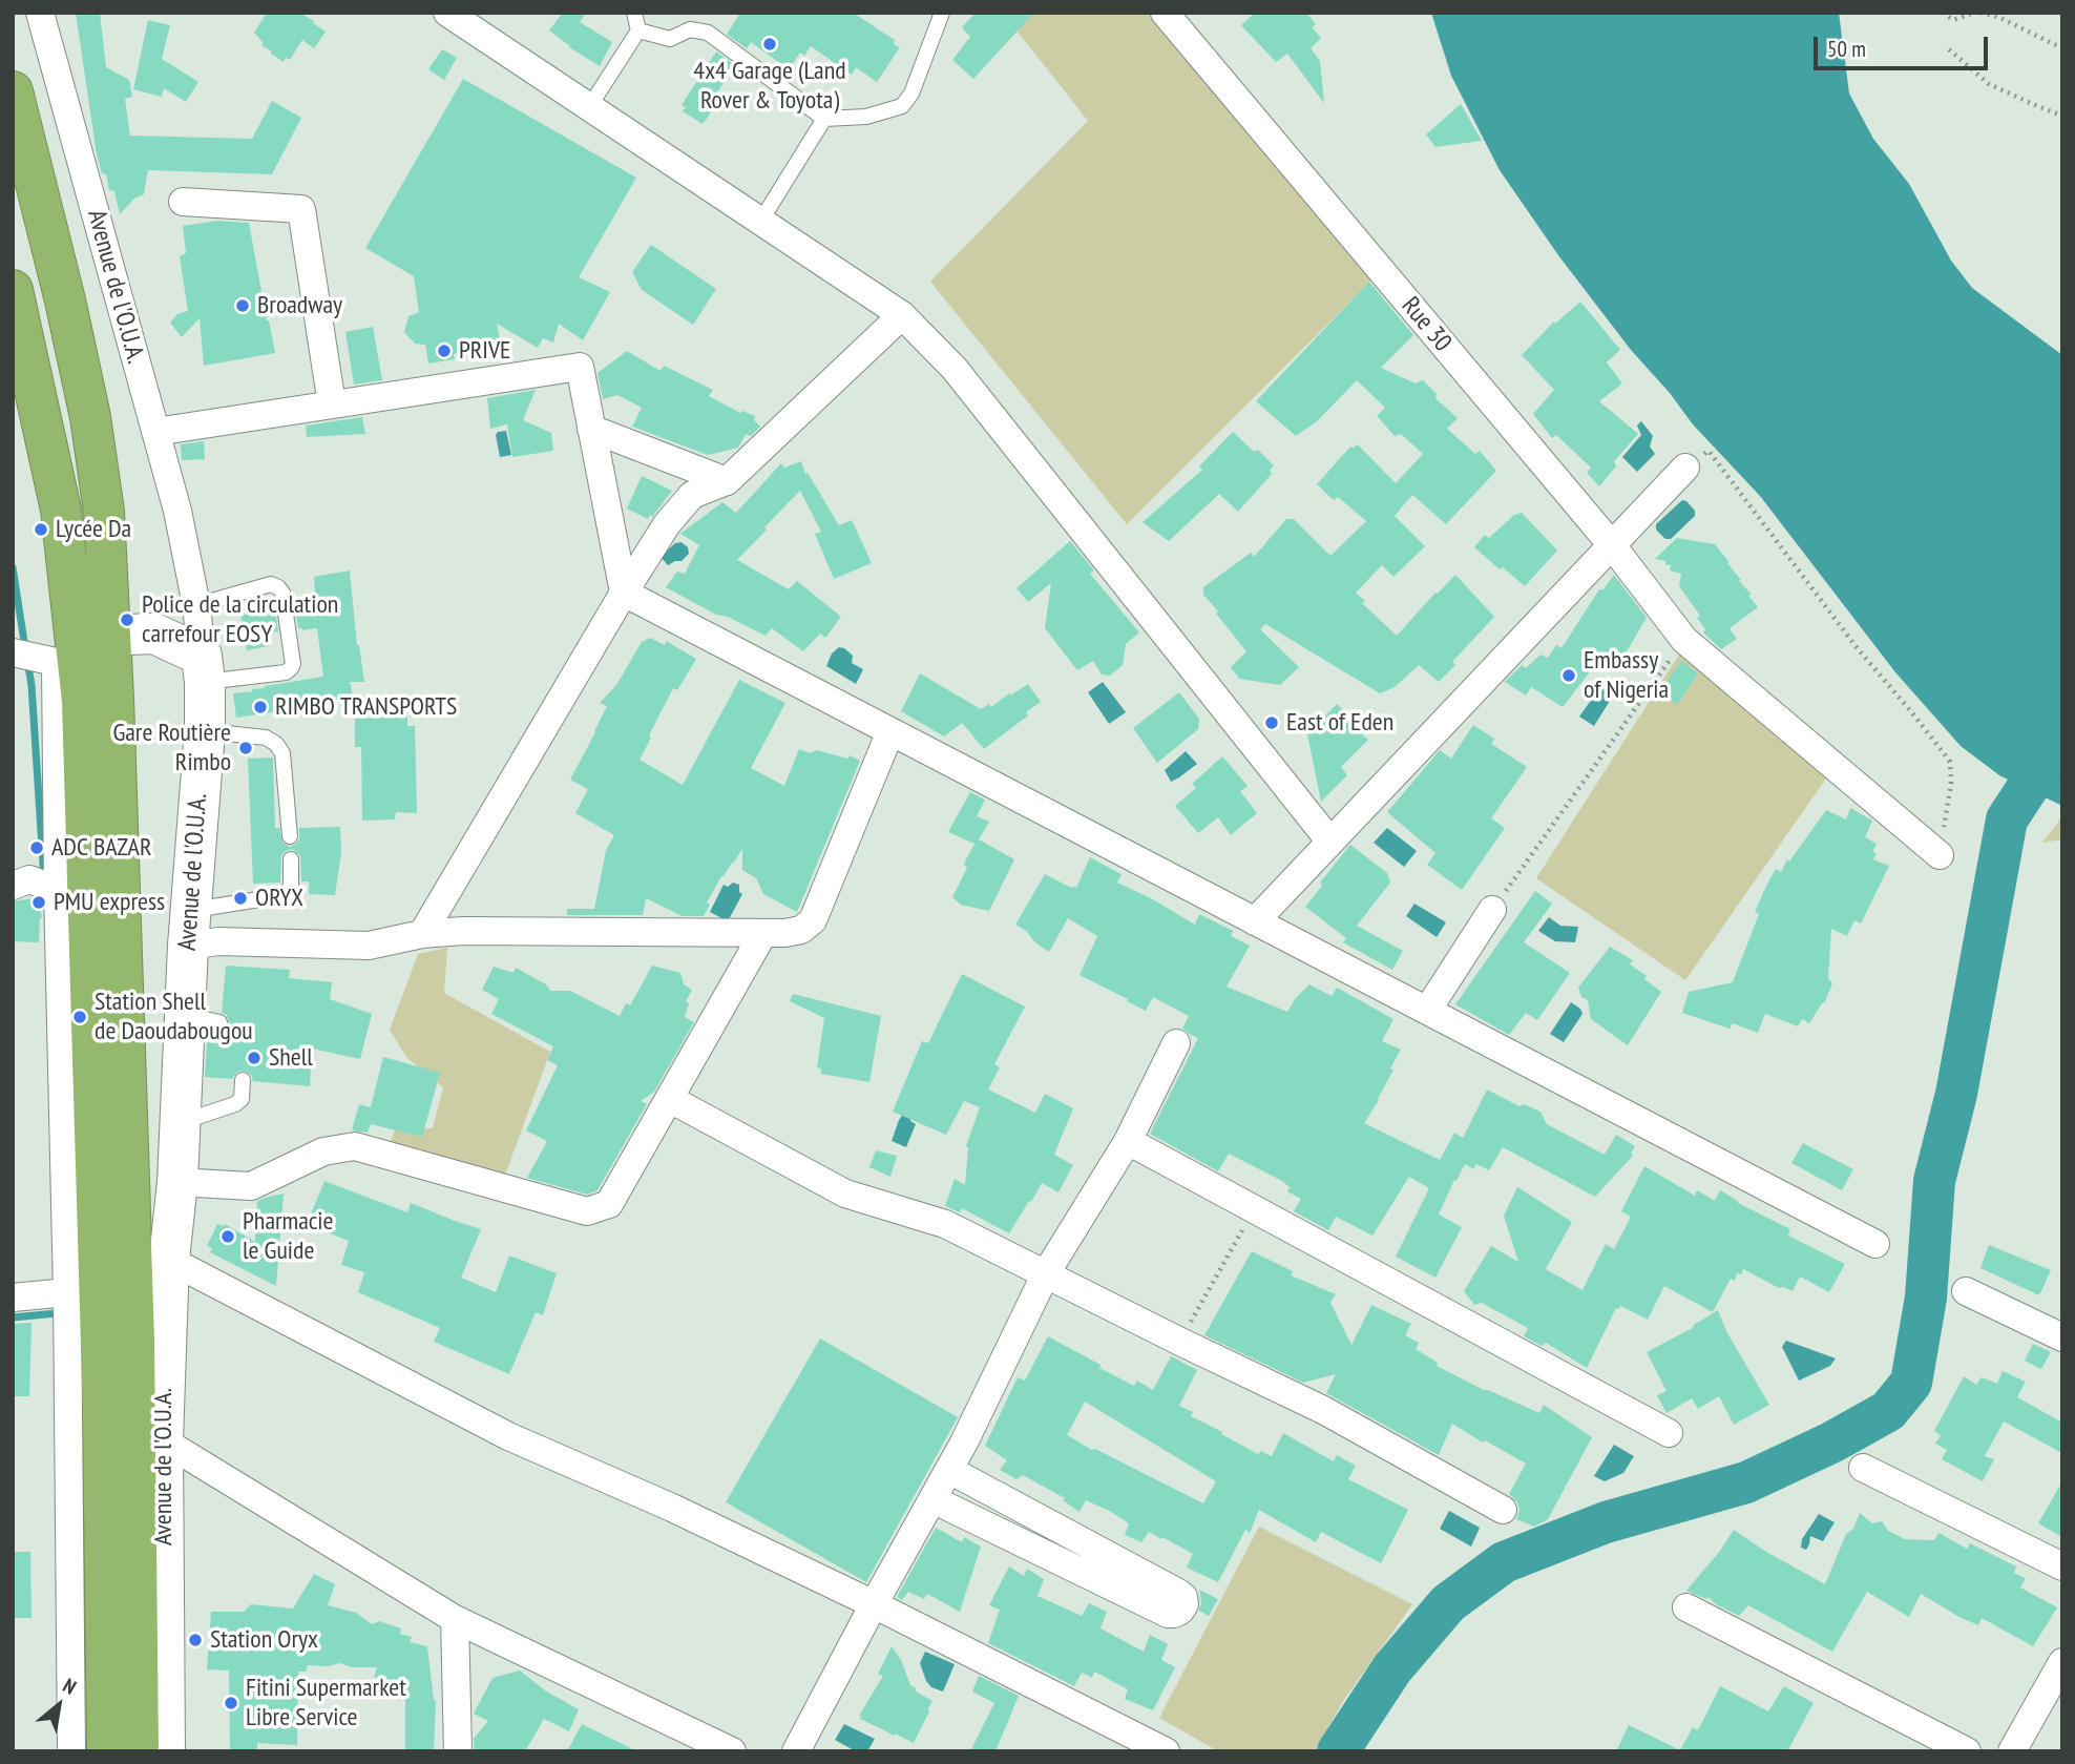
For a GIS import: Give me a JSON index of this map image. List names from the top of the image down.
{
  "streets": {
    "highway": ["Avenue de l'O.U.A."],
    "street": ["Rue 30"]
  },
  "places": [
    "4x4 Garage (Land Rover & Toyota)",
    "Broadway",
    "PRIVE",
    "Lycée Da",
    "Police de la circulation carrefour EOSY",
    "Embassy of Nigeria",
    "RIMBO TRANSPORTS",
    "East of Eden",
    "Gare Routière Rimbo",
    "ADC BAZAR",
    "ORYX",
    "PMU express",
    "Station Shell de Daoudabougou",
    "Shell",
    "Pharmacie le Guide",
    "Station Oryx",
    "Fitini Supermarket Libre Service"
  ],
  "scale_bar": "50 m",
  "north": "top right"
}
